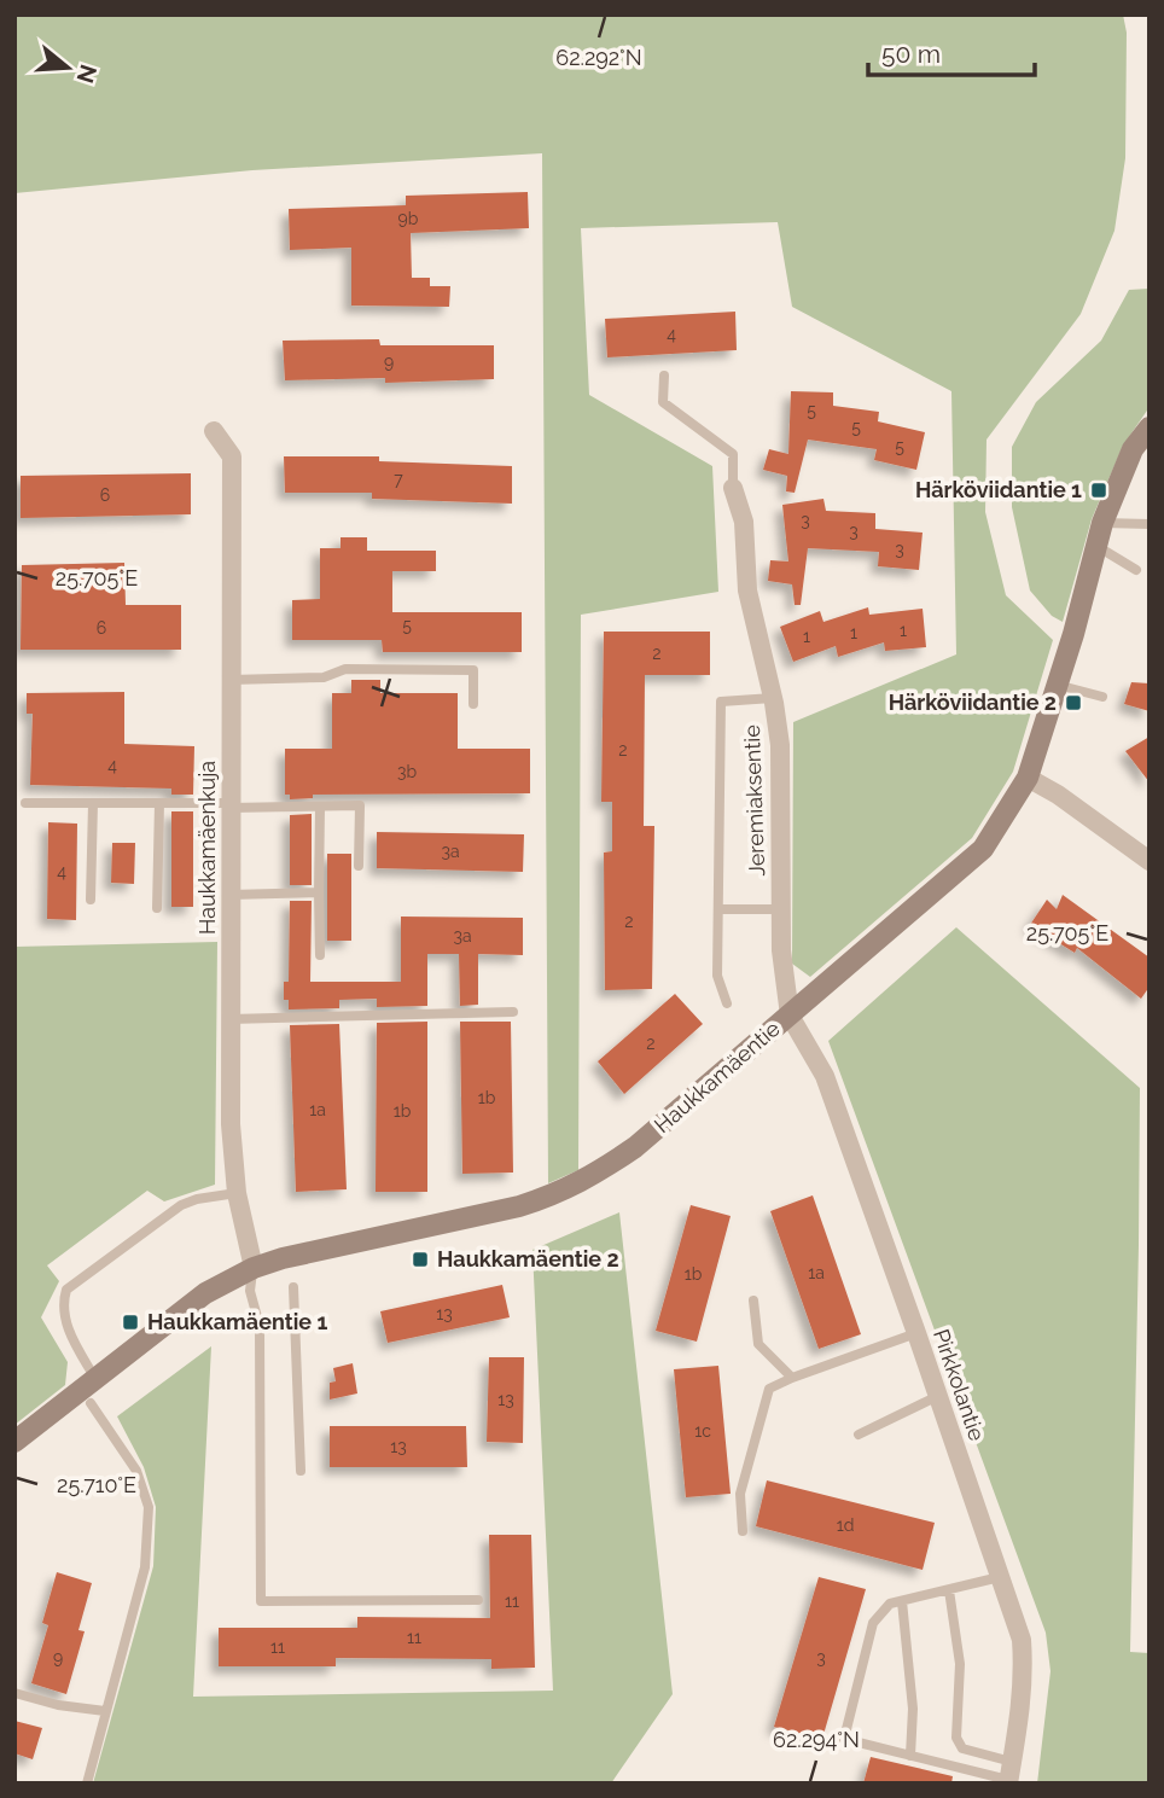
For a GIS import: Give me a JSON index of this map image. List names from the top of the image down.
{
  "streets": {
    "street": [
      "Jeremiaksentie",
      "Haukkamäenkuja",
      "Haukkamäentie",
      "Pirkkolantie"
    ]
  },
  "crossings": [
    ["Jeremiaksentie", "Haukkamäentie"],
    ["Jeremiaksentie", "Pirkkolantie"],
    ["Haukkamäenkuja", "Haukkamäentie"],
    ["Haukkamäentie", "Pirkkolantie"]
  ],
  "places": {
    "transit": [
      "Härköviidantie 1",
      "Härköviidantie 2",
      "Haukkamäentie 2",
      "Haukkamäentie 1"
    ]
  },
  "house_numbers": [
    "9b",
    "4",
    "9",
    "5",
    "5",
    "5",
    "7",
    "6",
    "3",
    "3",
    "3",
    "5",
    "6",
    "1",
    "1",
    "1",
    "2",
    "2",
    "4",
    "3b",
    "3a",
    "4",
    "2",
    "3a",
    "2",
    "1b",
    "1a",
    "1b",
    "1a",
    "1b",
    "13",
    "13",
    "1c",
    "13",
    "1d",
    "11",
    "11",
    "11",
    "9",
    "3"
  ],
  "scale_bar": "50 m",
  "north": "right",
  "coordinates": [
    "62.292°N",
    "25.705°E",
    "25.710°E",
    "62.294°N"
  ]
}
